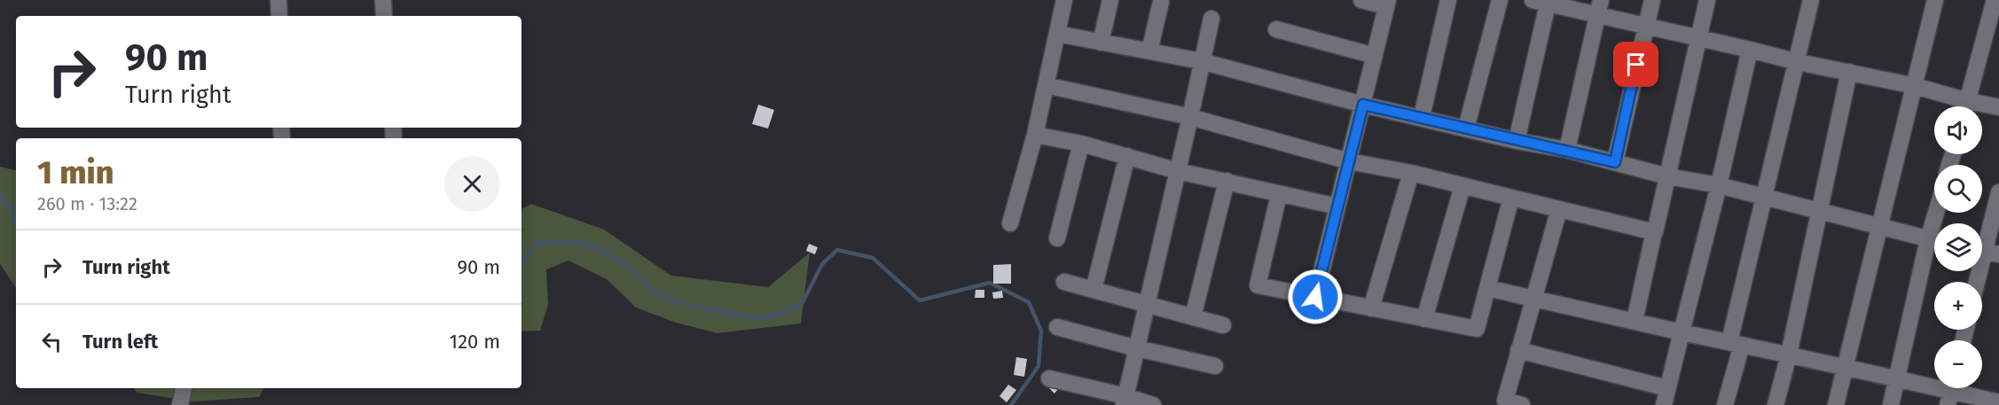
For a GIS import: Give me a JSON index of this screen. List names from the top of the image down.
{
  "page": {
    "turn": ["90 m", "Turn right"],
    "map_buttons": ["+", "−"],
    "heading": ["1 min", "260 m · 13:22"],
    "list": [
      {
        "name": "Turn right",
        "value": "90 m"
      },
      {
        "name": "Turn left",
        "value": "120 m"
      }
    ]
  }
}
